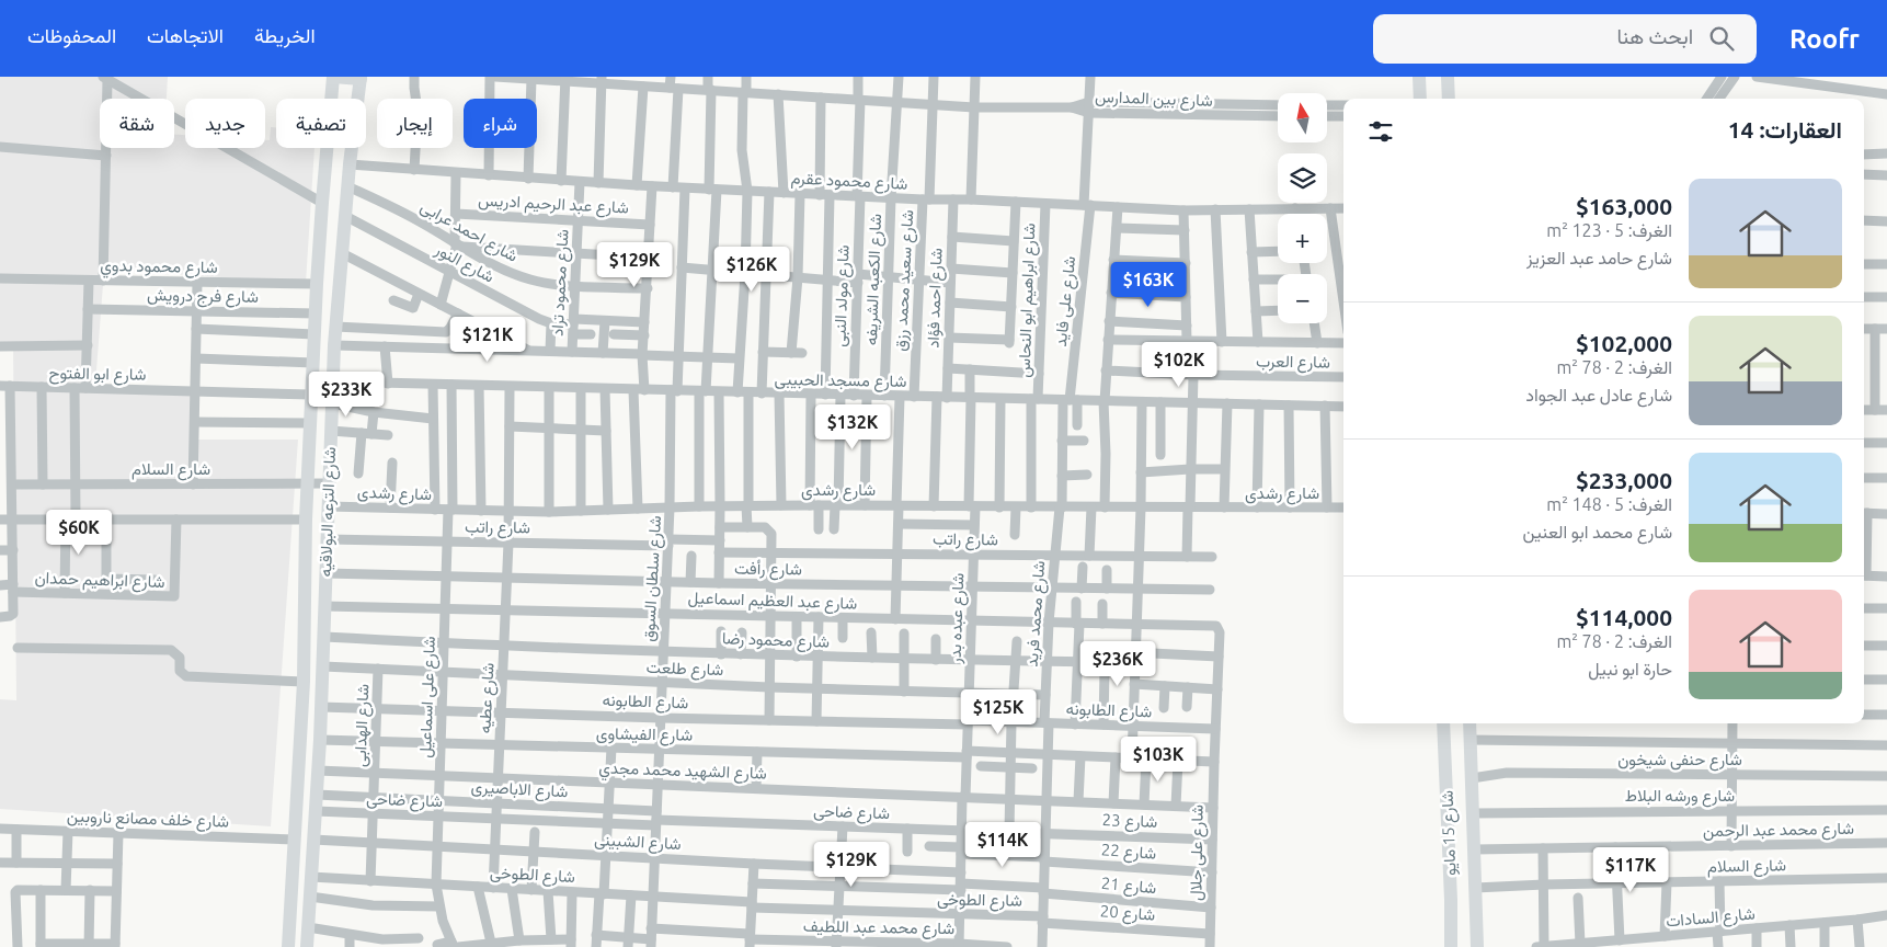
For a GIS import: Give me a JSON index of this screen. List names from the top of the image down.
{
  "streets": {
    "street": [
      "شارع بين المدارس",
      "شارع محمود عقرم",
      "شارع عبد الرحيم ادريس",
      "شارع احمد عرابى",
      "شارع النور",
      "شارع محمود بدوي",
      "شارع الكعبه الشريفه",
      "شارع سعيد محمد رزق",
      "شارع محمود تراد",
      "شارع فرج درويش",
      "شارع مولد النبى",
      "شارع احمد فؤاد",
      "شارع ابراهيم ابو النحاس",
      "شارع على فايد",
      "شارع العرب",
      "شارع ابو الفتوح",
      "شارع مسجد الحبيبى",
      "شارع السلام",
      "شارع رشدى",
      "شارع الترعه البولاقيه",
      "شارع راتب",
      "شارع رأفت",
      "شارع سلطان السوق",
      "شارع ابراهيم حمدان",
      "شارع عبد العظيم اسماعيل",
      "شارع محمد فريد",
      "شارع عبده بدر",
      "شارع محمود رضا",
      "شارع طلعت",
      "شارع على اسماعيل",
      "شارع عطيه",
      "شارع الطابونه",
      "شارع الهدابى",
      "شارع الفيشاوى",
      "شارع حنفى شيخون",
      "شارع الشهيد محمد مجدي",
      "شارع الاباصيرى",
      "شارع ورشه البلاط",
      "شارع ضاحى",
      "شارع خلف مصانع ناروبين",
      "شارع 23",
      "شارع محمد عبد الرحمن",
      "شارع 15 مايو",
      "شارع الشبينى",
      "شارع 22",
      "شارع على جلال",
      "شارع الطوخى",
      "شارع 21",
      "شارع 20",
      "شارع السادات",
      "شارع محمد عبد اللطيف"
    ]
  },
  "crossings": [
    ["شارع بين المدارس", "شارع الكعبه الشريفه"],
    ["شارع بين المدارس", "شارع سعيد محمد رزق"],
    ["شارع بين المدارس", "شارع مولد النبى"],
    ["شارع بين المدارس", "شارع على فايد"],
    ["شارع محمود عقرم", "شارع الكعبه الشريفه"],
    ["شارع محمود عقرم", "شارع سعيد محمد رزق"],
    ["شارع محمود عقرم", "شارع محمود تراد"],
    ["شارع محمود عقرم", "شارع مولد النبى"],
    ["شارع محمود عقرم", "شارع احمد فؤاد"],
    ["شارع محمود عقرم", "شارع ابراهيم ابو النحاس"],
    ["شارع محمود عقرم", "شارع على فايد"],
    ["شارع محمود عقرم", "شارع الترعه البولاقيه"],
    ["شارع محمود عقرم", "شارع سلطان السوق"],
    ["شارع عبد الرحيم ادريس", "شارع محمود تراد"],
    ["شارع احمد عرابى", "شارع محمود تراد"],
    ["شارع احمد عرابى", "شارع الترعه البولاقيه"],
    ["شارع النور", "شارع محمود تراد"],
    ["شارع النور", "شارع الترعه البولاقيه"],
    ["شارع محمود بدوي", "شارع الترعه البولاقيه"],
    ["شارع الكعبه الشريفه", "شارع مسجد الحبيبى"],
    ["شارع سعيد محمد رزق", "شارع مسجد الحبيبى"],
    ["شارع فرج درويش", "شارع الترعه البولاقيه"],
    ["شارع مولد النبى", "شارع مسجد الحبيبى"],
    ["شارع احمد فؤاد", "شارع مسجد الحبيبى"],
    ["شارع احمد فؤاد", "شارع رشدى"],
    ["شارع ابراهيم ابو النحاس", "شارع مسجد الحبيبى"],
    ["شارع ابراهيم ابو النحاس", "شارع رشدى"],
    ["شارع على فايد", "شارع مسجد الحبيبى"],
    ["شارع على فايد", "شارع محمد فريد"],
    ["شارع ابو الفتوح", "شارع الترعه البولاقيه"],
    ["شارع مسجد الحبيبى", "شارع الترعه البولاقيه"],
    ["شارع مسجد الحبيبى", "شارع سلطان السوق"],
    ["شارع مسجد الحبيبى", "شارع محمد فريد"],
    ["شارع مسجد الحبيبى", "شارع عبده بدر"],
    ["شارع مسجد الحبيبى", "شارع على اسماعيل"],
    ["شارع مسجد الحبيبى", "شارع عطيه"],
    ["شارع السلام", "شارع الترعه البولاقيه"],
    ["شارع السلام", "شارع 15 مايو"],
    ["شارع رشدى", "شارع الترعه البولاقيه"],
    ["شارع رشدى", "شارع سلطان السوق"],
    ["شارع رشدى", "شارع محمد فريد"],
    ["شارع رشدى", "شارع عبده بدر"],
    ["شارع رشدى", "شارع على اسماعيل"],
    ["شارع رشدى", "شارع عطيه"],
    ["شارع الترعه البولاقيه", "شارع راتب"],
    ["شارع الترعه البولاقيه", "شارع رأفت"],
    ["شارع الترعه البولاقيه", "شارع عبد العظيم اسماعيل"],
    ["شارع الترعه البولاقيه", "شارع محمود رضا"],
    ["شارع الترعه البولاقيه", "شارع طلعت"],
    ["شارع الترعه البولاقيه", "شارع الطابونه"],
    ["شارع الترعه البولاقيه", "شارع الفيشاوى"],
    ["شارع الترعه البولاقيه", "شارع الشهيد محمد مجدي"],
    ["شارع الترعه البولاقيه", "شارع الاباصيرى"],
    ["شارع الترعه البولاقيه", "شارع ضاحى"],
    ["شارع الترعه البولاقيه", "شارع خلف مصانع ناروبين"],
    ["شارع الترعه البولاقيه", "شارع الشبينى"],
    ["شارع الترعه البولاقيه", "شارع الطوخى"],
    ["شارع راتب", "شارع سلطان السوق"],
    ["شارع راتب", "شارع محمد فريد"],
    ["شارع راتب", "شارع عبده بدر"],
    ["شارع راتب", "شارع على اسماعيل"],
    ["شارع راتب", "شارع عطيه"],
    ["شارع رأفت", "شارع سلطان السوق"],
    ["شارع رأفت", "شارع محمد فريد"],
    ["شارع رأفت", "شارع عبده بدر"],
    ["شارع رأفت", "شارع على اسماعيل"],
    ["شارع رأفت", "شارع عطيه"],
    ["شارع سلطان السوق", "شارع عبد العظيم اسماعيل"],
    ["شارع سلطان السوق", "شارع محمود رضا"],
    ["شارع سلطان السوق", "شارع طلعت"],
    ["شارع سلطان السوق", "شارع الطابونه"],
    ["شارع سلطان السوق", "شارع الفيشاوى"],
    ["شارع سلطان السوق", "شارع الشهيد محمد مجدي"],
    ["شارع سلطان السوق", "شارع الاباصيرى"],
    ["شارع سلطان السوق", "شارع ضاحى"],
    ["شارع سلطان السوق", "شارع الشبينى"],
    ["شارع سلطان السوق", "شارع الطوخى"],
    ["شارع سلطان السوق", "شارع محمد عبد اللطيف"],
    ["شارع عبد العظيم اسماعيل", "شارع محمد فريد"],
    ["شارع عبد العظيم اسماعيل", "شارع عبده بدر"],
    ["شارع عبد العظيم اسماعيل", "شارع على اسماعيل"],
    ["شارع عبد العظيم اسماعيل", "شارع عطيه"],
    ["شارع عبد العظيم اسماعيل", "شارع على جلال"],
    ["شارع محمد فريد", "شارع محمود رضا"],
    ["شارع محمد فريد", "شارع طلعت"],
    ["شارع محمد فريد", "شارع الطابونه"],
    ["شارع محمد فريد", "شارع الفيشاوى"],
    ["شارع محمد فريد", "شارع الشهيد محمد مجدي"],
    ["شارع محمد فريد", "شارع ضاحى"],
    ["شارع محمد فريد", "شارع 23"],
    ["شارع محمد فريد", "شارع 22"],
    ["شارع محمد فريد", "شارع الطوخى"],
    ["شارع محمد فريد", "شارع 21"],
    ["شارع محمد فريد", "شارع 20"],
    ["شارع عبده بدر", "شارع محمود رضا"],
    ["شارع عبده بدر", "شارع طلعت"],
    ["شارع عبده بدر", "شارع الطابونه"],
    ["شارع عبده بدر", "شارع الفيشاوى"],
    ["شارع عبده بدر", "شارع الشهيد محمد مجدي"],
    ["شارع عبده بدر", "شارع ضاحى"],
    ["شارع عبده بدر", "شارع الشبينى"],
    ["شارع عبده بدر", "شارع 22"],
    ["شارع عبده بدر", "شارع الطوخى"],
    ["شارع عبده بدر", "شارع 21"],
    ["شارع عبده بدر", "شارع محمد عبد اللطيف"],
    ["شارع محمود رضا", "شارع على اسماعيل"],
    ["شارع محمود رضا", "شارع عطيه"],
    ["شارع محمود رضا", "شارع على جلال"],
    ["شارع طلعت", "شارع على اسماعيل"],
    ["شارع طلعت", "شارع عطيه"],
    ["شارع طلعت", "شارع الهدابى"],
    ["شارع على اسماعيل", "شارع الطابونه"],
    ["شارع على اسماعيل", "شارع الفيشاوى"],
    ["شارع على اسماعيل", "شارع الشهيد محمد مجدي"],
    ["شارع على اسماعيل", "شارع الاباصيرى"],
    ["شارع على اسماعيل", "شارع ضاحى"],
    ["شارع على اسماعيل", "شارع الشبينى"],
    ["شارع على اسماعيل", "شارع الطوخى"],
    ["شارع عطيه", "شارع الطابونه"],
    ["شارع عطيه", "شارع الفيشاوى"],
    ["شارع عطيه", "شارع الشهيد محمد مجدي"],
    ["شارع عطيه", "شارع الاباصيرى"],
    ["شارع عطيه", "شارع ضاحى"],
    ["شارع عطيه", "شارع الشبينى"],
    ["شارع عطيه", "شارع الطوخى"],
    ["شارع الطابونه", "شارع الهدابى"],
    ["شارع الطابونه", "شارع على جلال"],
    ["شارع الهدابى", "شارع الفيشاوى"],
    ["شارع الهدابى", "شارع الشهيد محمد مجدي"],
    ["شارع الهدابى", "شارع الاباصيرى"],
    ["شارع الهدابى", "شارع ضاحى"],
    ["شارع الهدابى", "شارع الشبينى"],
    ["شارع الهدابى", "شارع الطوخى"],
    ["شارع الفيشاوى", "شارع على جلال"],
    ["شارع حنفى شيخون", "شارع 15 مايو"],
    ["شارع الشهيد محمد مجدي", "شارع على جلال"],
    ["شارع الاباصيرى", "شارع ضاحى"],
    ["شارع ورشه البلاط", "شارع 15 مايو"],
    ["شارع ضاحى", "شارع 23"],
    ["شارع 23", "شارع على جلال"],
    ["شارع محمد عبد الرحمن", "شارع 15 مايو"],
    ["شارع 22", "شارع على جلال"],
    ["شارع على جلال", "شارع 21"],
    ["شارع على جلال", "شارع 20"],
    ["شارع الطوخى", "شارع 20"]
  ],
  "north": "top",
  "page": {
    "header": "Roofr",
    "search": "ابحث هنا",
    "nav": ["الخريطة", "الاتجاهات", "المحفوظات"],
    "map_buttons": ["+", "−"],
    "chip": [
      "شراء",
      "إيجار",
      "تصفية",
      "جديد",
      "شقة"
    ],
    "heading": "العقارات: 14",
    "list": [
      {
        "name": "$163,000",
        "note": "الغرف: 5 · 123 m² · شارع حامد عبد العزيز"
      },
      {
        "name": "$102,000",
        "note": "الغرف: 2 · 78 m² · شارع عادل عبد الجواد"
      },
      {
        "name": "$233,000",
        "note": "الغرف: 5 · 148 m² · شارع محمد ابو العنين"
      },
      {
        "name": "$114,000",
        "note": "الغرف: 2 · 78 m² · حارة ابو نبيل"
      }
    ],
    "price": [
      "$129K",
      "$126K",
      "$163K",
      "$121K",
      "$102K",
      "$233K",
      "$132K",
      "$60K",
      "$236K",
      "$125K",
      "$103K",
      "$114K",
      "$129K",
      "$117K"
    ]
  }
}
